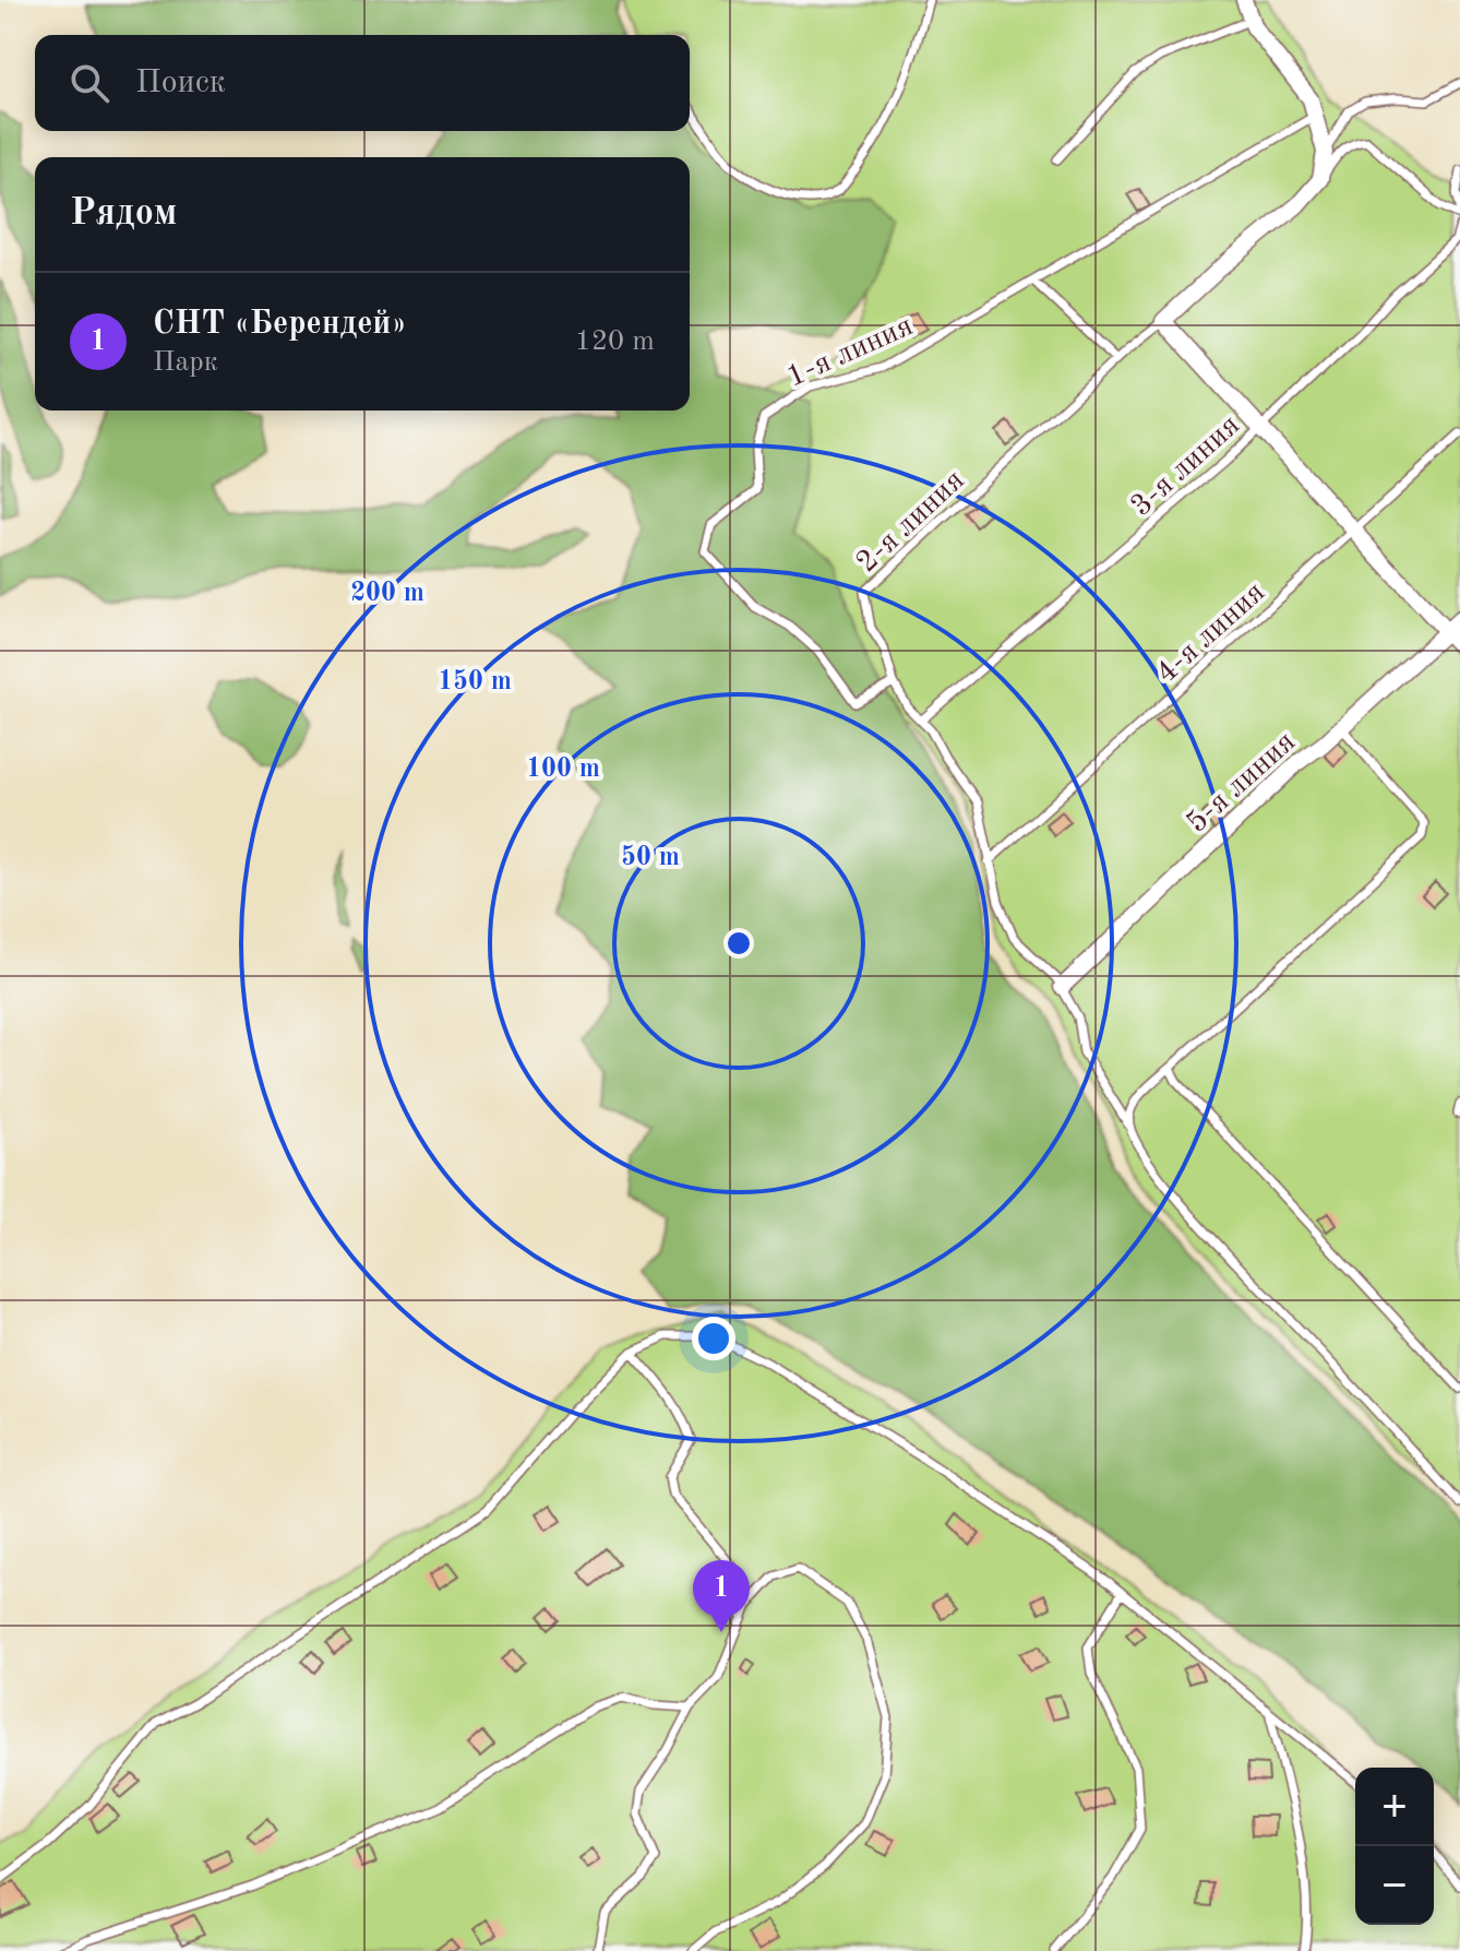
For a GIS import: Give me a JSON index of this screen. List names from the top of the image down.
{
  "streets": {
    "street": ["5-я линия"],
    "lane": [
      "1-я линия",
      "3-я линия",
      "2-я линия",
      "4-я линия"
    ]
  },
  "crossings": [
    ["1-я линия", "2-я линия"],
    ["3-я линия", "2-я линия"],
    ["2-я линия", "4-я линия"],
    ["2-я линия", "5-я линия"]
  ],
  "page": {
    "search": "Поиск",
    "heading": "Рядом",
    "list": [
      {
        "mark": "1",
        "name": "СНТ «Берендей»",
        "note": "Парк",
        "value": "120 m"
      }
    ],
    "pins": "1",
    "map_buttons": ["+", "−"]
  },
  "rings": [
    "200 m",
    "150 m",
    "100 m",
    "50 m"
  ]
}
